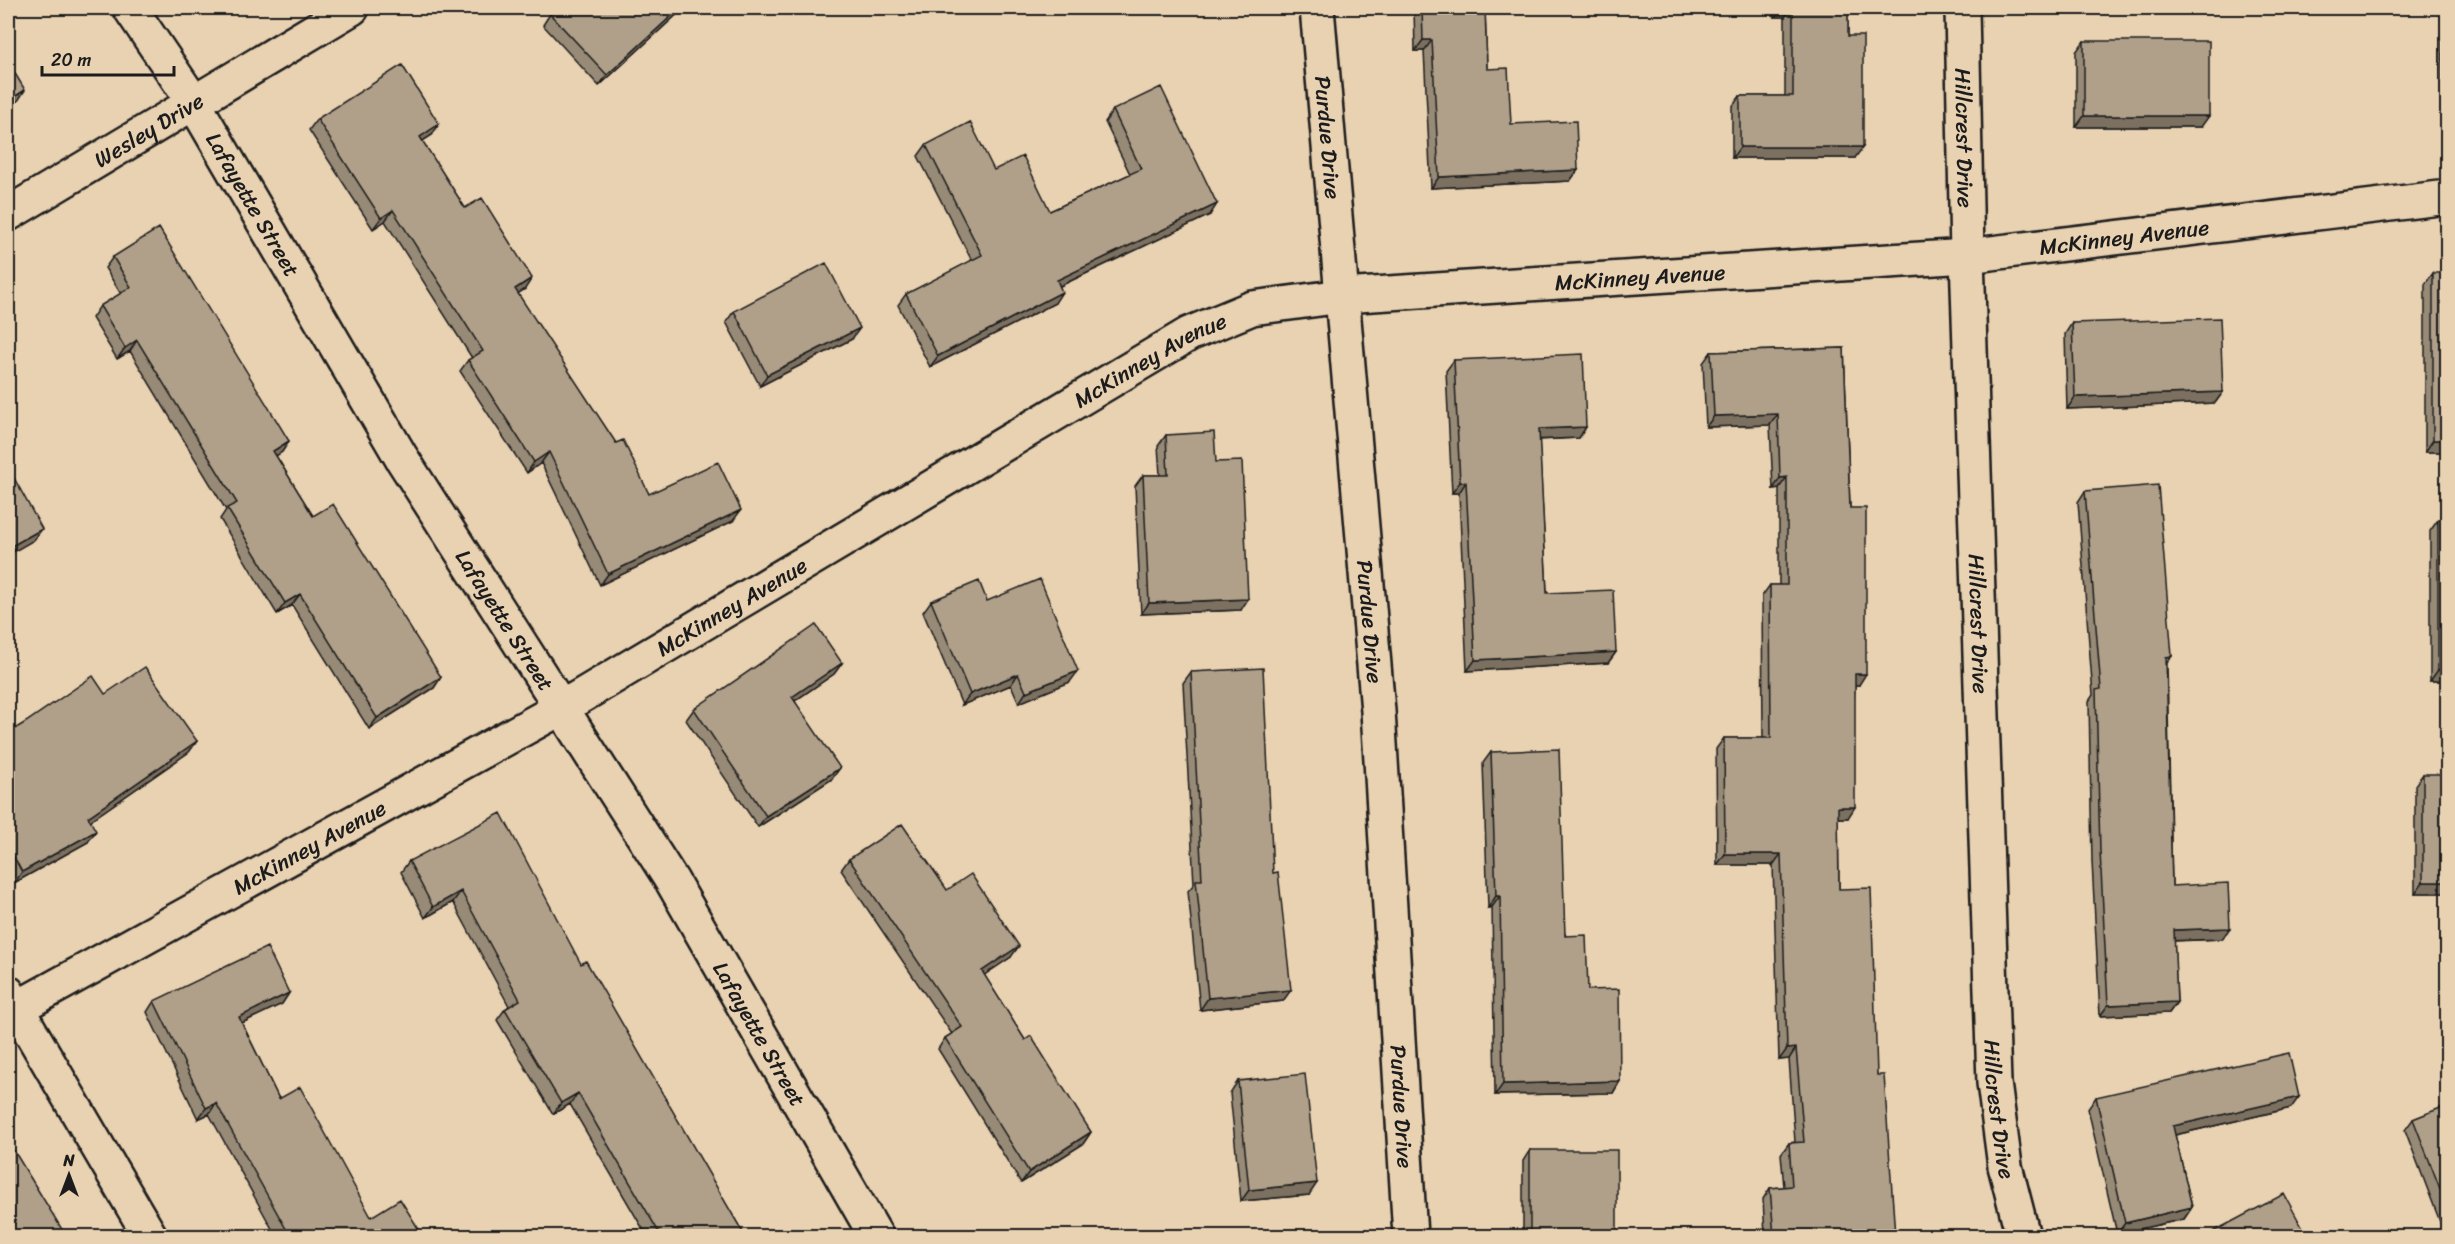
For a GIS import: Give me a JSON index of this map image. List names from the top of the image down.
{
  "streets": {
    "street": [
      "Wesley Drive",
      "Purdue Drive",
      "Hillcrest Drive",
      "Lafayette Street",
      "McKinney Avenue"
    ]
  },
  "crossings": [
    ["Wesley Drive", "Lafayette Street"],
    ["Purdue Drive", "McKinney Avenue"],
    ["Hillcrest Drive", "McKinney Avenue"],
    ["Lafayette Street", "McKinney Avenue"]
  ],
  "scale_bar": "20 m",
  "north": "top"
}
